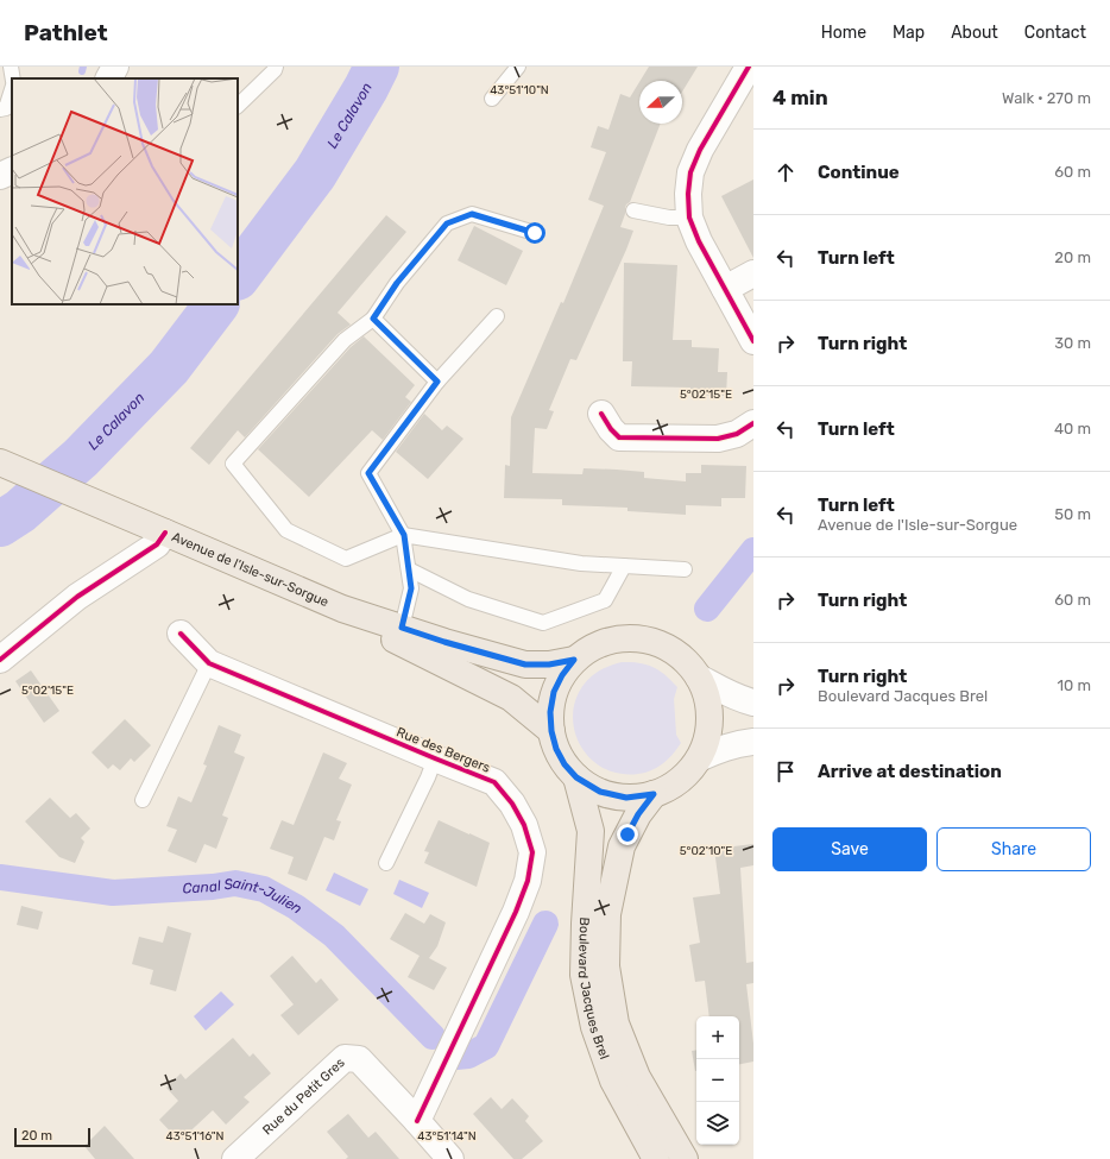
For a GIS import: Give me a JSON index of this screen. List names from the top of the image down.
{
  "streets": {
    "main road": ["Avenue de l'Isle-sur-Sorgue", "Boulevard Jacques Brel"],
    "street": ["Rue des Bergers", "Rue du Petit Gres"]
  },
  "crossings": [
    ["Avenue de l'Isle-sur-Sorgue", "Boulevard Jacques Brel"],
    ["Rue des Bergers", "Rue du Petit Gres"]
  ],
  "water": ["Le Calavon", "Canal Saint-Julien"],
  "scale_bar": "20 m",
  "north": "left",
  "page": {
    "header": "Pathlet",
    "nav": [
      "Home",
      "Map",
      "About",
      "Contact"
    ],
    "heading": ["4 min", "Walk · 270 m"],
    "list": [
      ["Continue", "60 m"],
      ["Turn left", "20 m"],
      ["Turn right", "30 m"],
      ["Turn left", "40 m"],
      ["Turn left", "Avenue de l'Isle-sur-Sorgue", "50 m"],
      ["Turn right", "60 m"],
      ["Turn right", "Boulevard Jacques Brel", "10 m"],
      "Arrive at destination"
    ],
    "buttons": ["Save", "Share"],
    "map_buttons": ["+", "−"],
    "scale": "20 m"
  },
  "coordinates": [
    "43°51'10\"N",
    "5°02'15\"E",
    "5°02'10\"E",
    "43°51'16\"N",
    "43°51'14\"N"
  ]
}
